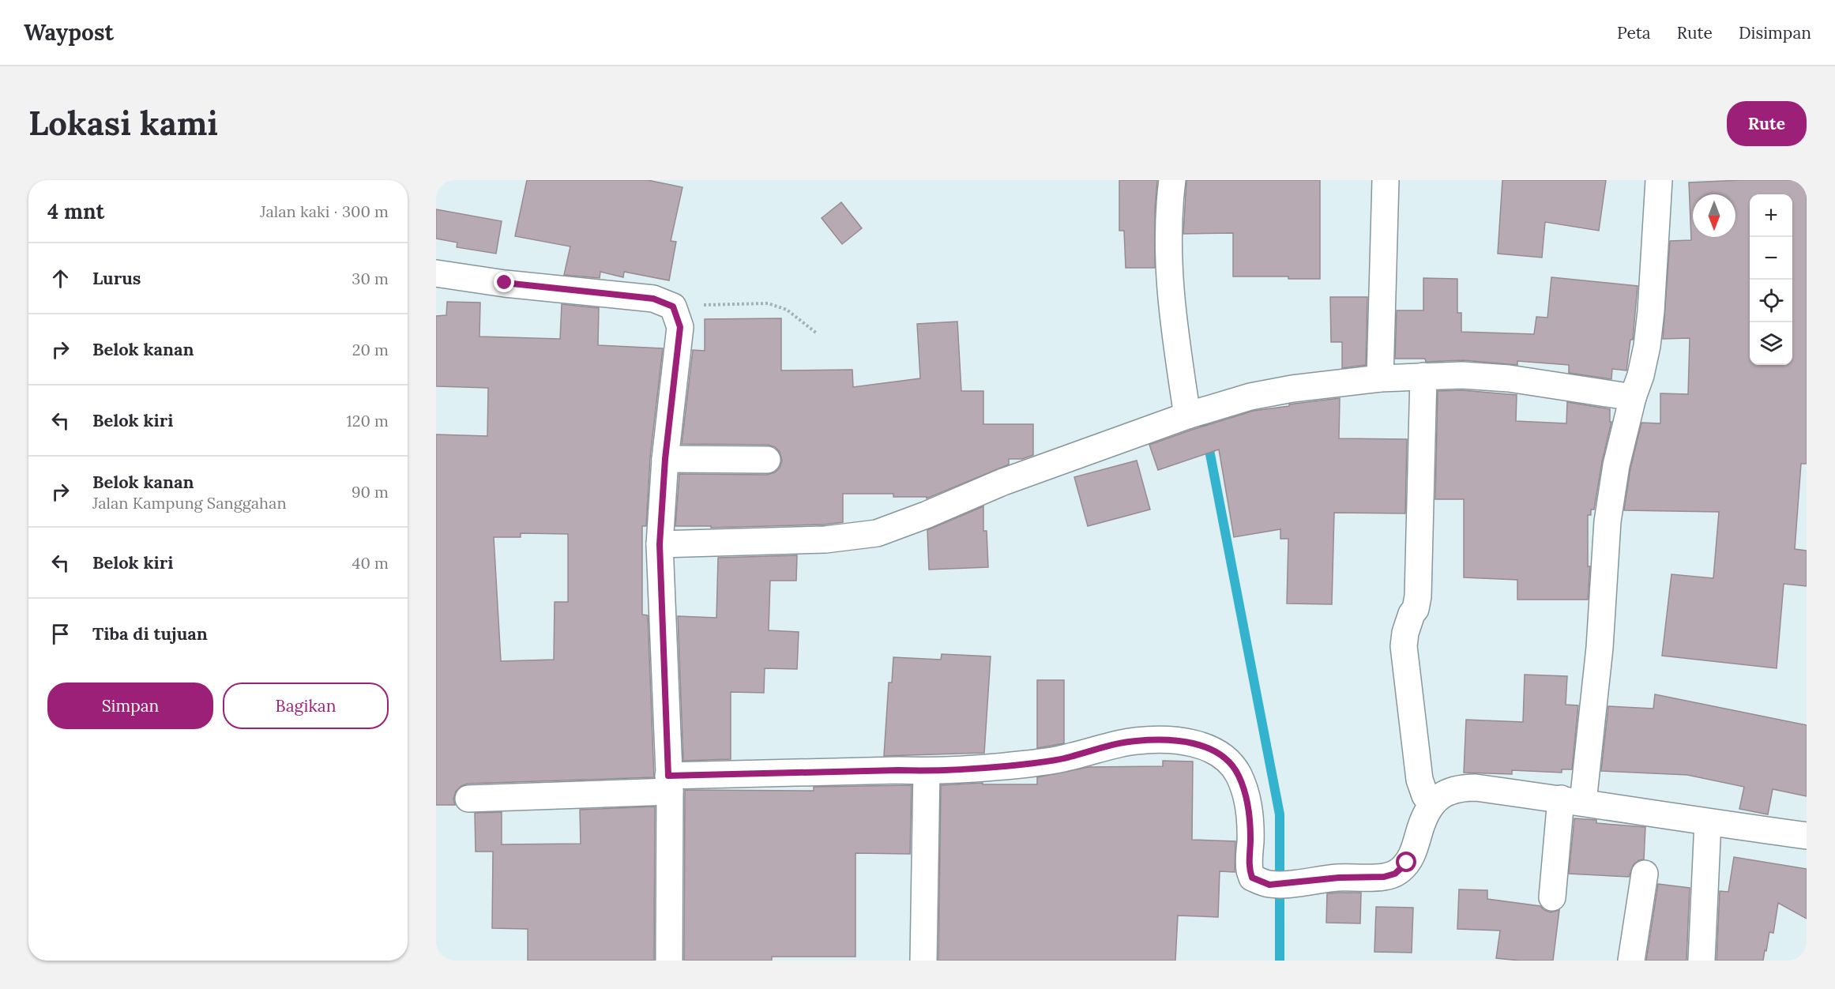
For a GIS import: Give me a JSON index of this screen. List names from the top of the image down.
{
  "north": "bottom",
  "page": {
    "header": "Waypost",
    "nav": ["Peta", "Rute", "Disimpan"],
    "buttons": [
      "Rute",
      ["Simpan", "Bagikan"]
    ],
    "title": "Lokasi kami",
    "heading": ["4 mnt", "Jalan kaki · 300 m"],
    "map_buttons": ["+", "−"],
    "list": [
      ["Lurus", "30 m"],
      ["Belok kanan", "20 m"],
      ["Belok kiri", "120 m"],
      ["Belok kanan", "Jalan Kampung Sanggahan", "90 m"],
      ["Belok kiri", "40 m"],
      "Tiba di tujuan"
    ]
  }
}
